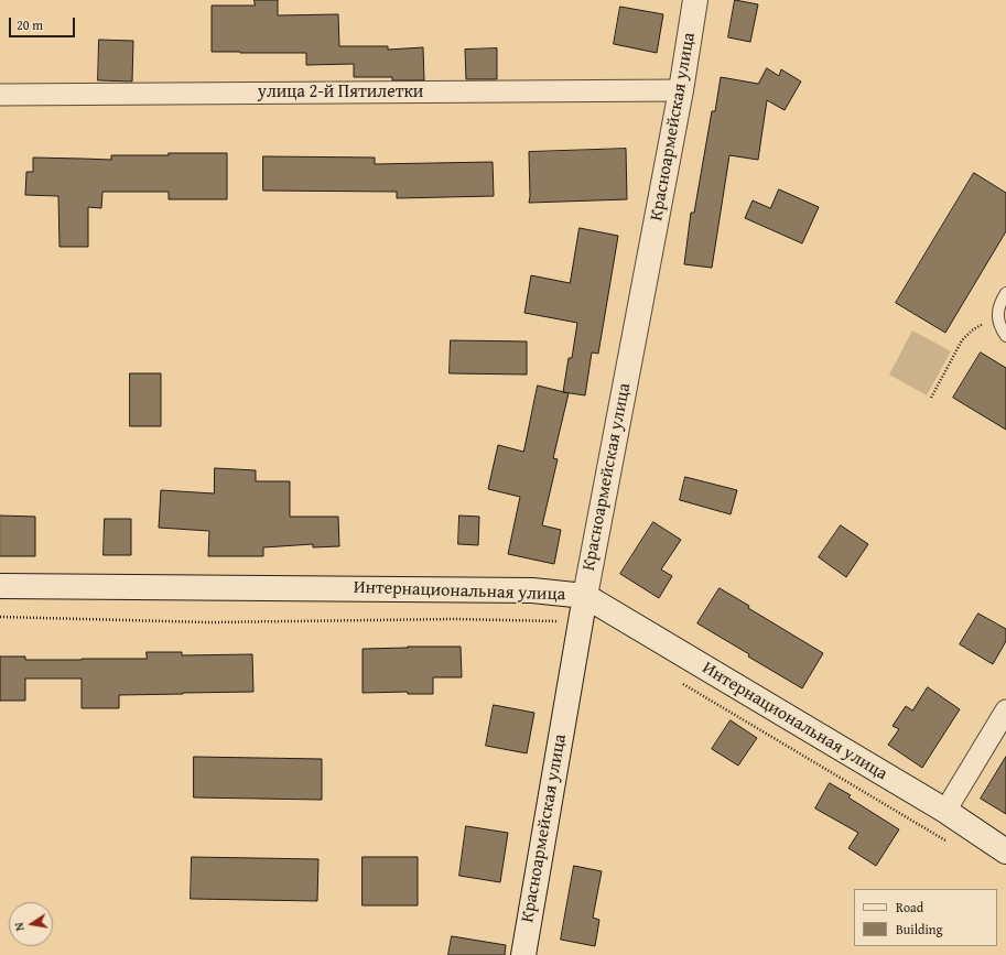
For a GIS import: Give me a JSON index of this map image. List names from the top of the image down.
{
  "streets": {
    "main road": ["Красноармейская улица", "Интернациональная улица"],
    "street": ["улица 2-й Пятилетки"]
  },
  "crossings": [
    ["улица 2-й Пятилетки", "Красноармейская улица"],
    ["Красноармейская улица", "Интернациональная улица"]
  ],
  "legend": ["Road", "Building"],
  "scale_bar": "20 m",
  "north": "left"
}
